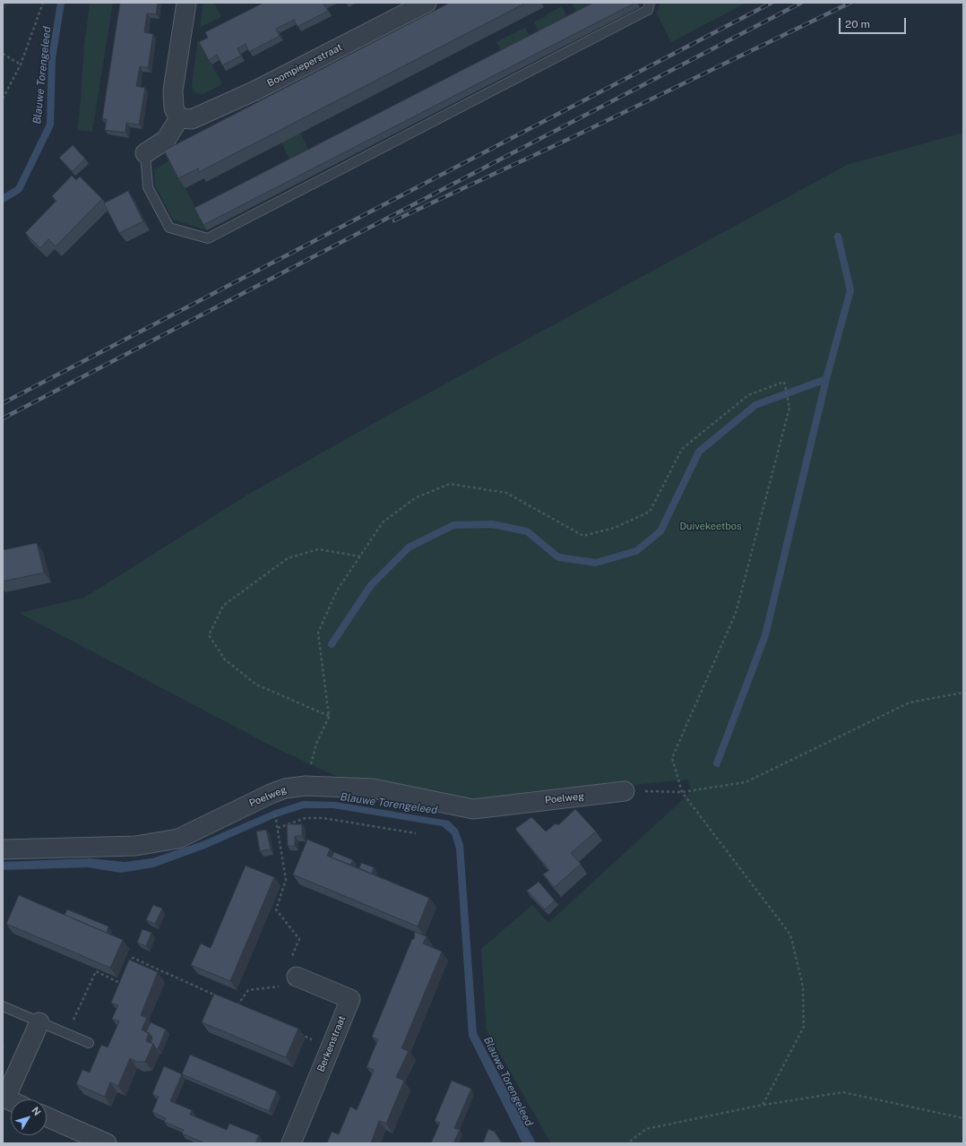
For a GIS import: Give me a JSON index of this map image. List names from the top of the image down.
{
  "streets": {
    "street": ["Boompieperstraat", "Poelweg", "Berkenstraat"]
  },
  "water": ["Blauwe Torengeleed"],
  "parks": ["Duivekeetbos"],
  "scale_bar": "20 m",
  "north": "top right"
}
